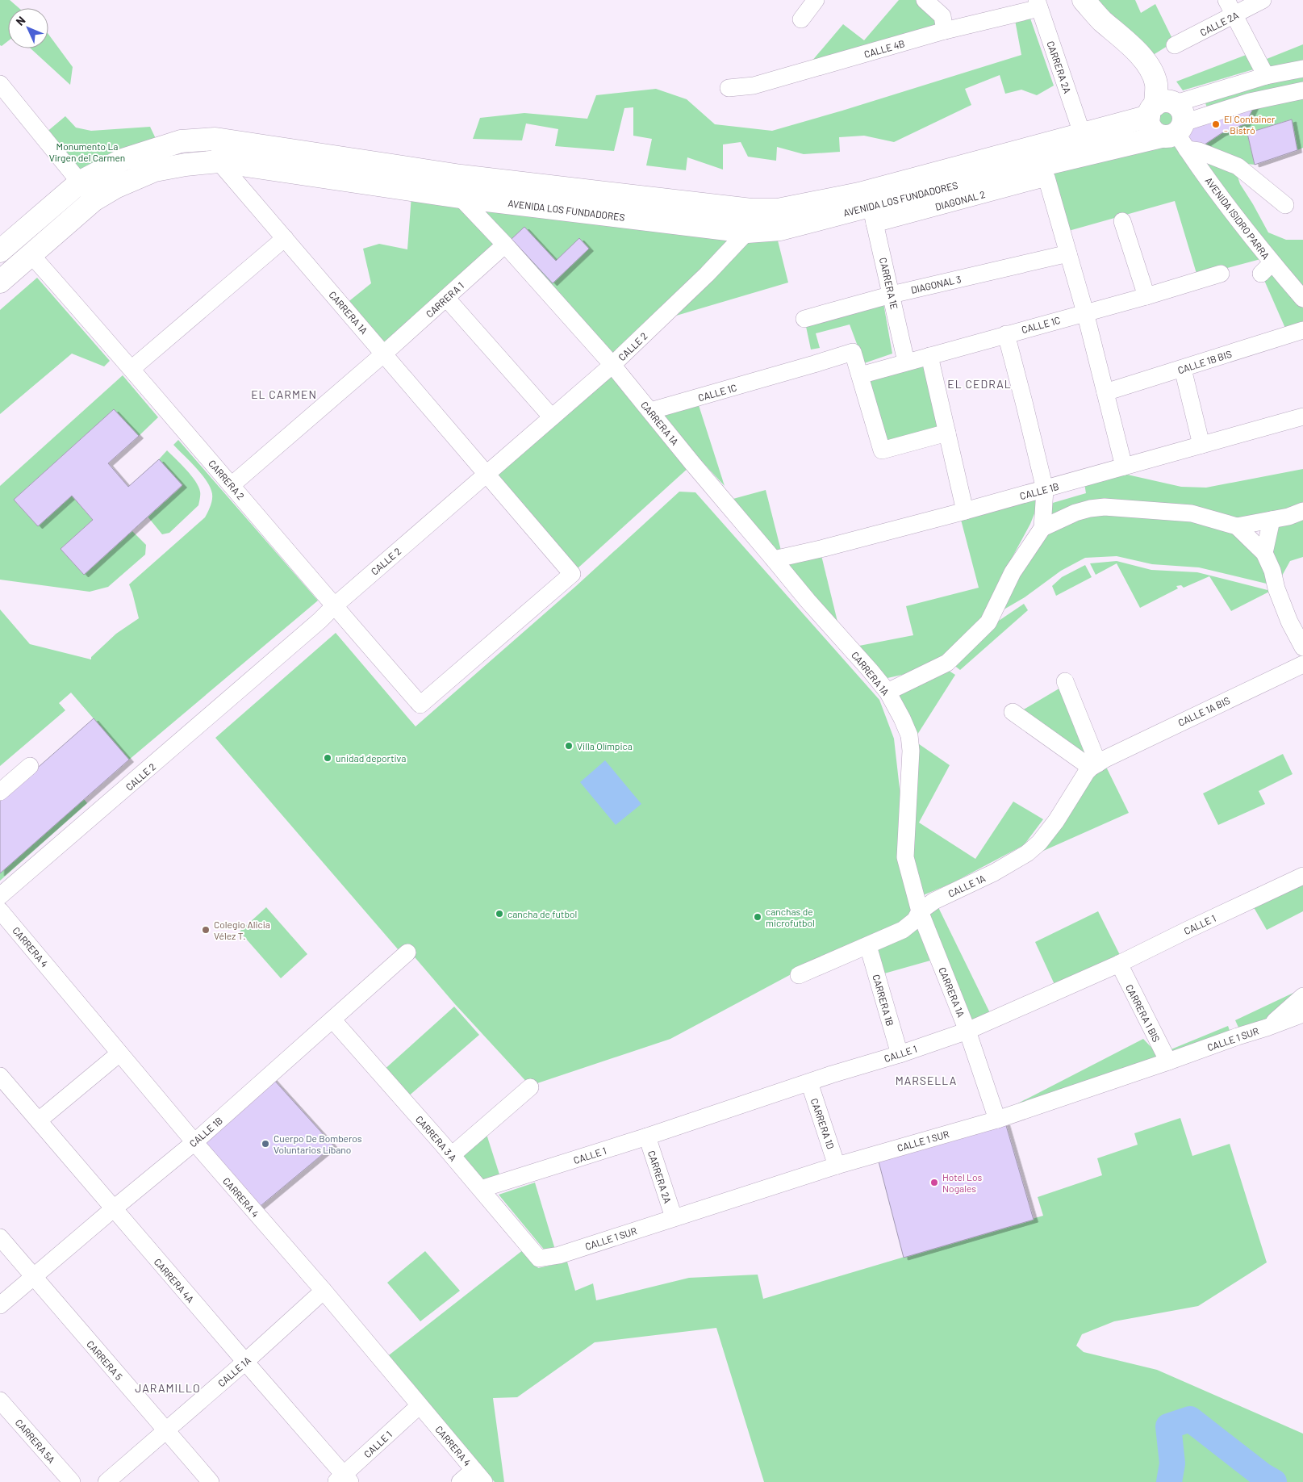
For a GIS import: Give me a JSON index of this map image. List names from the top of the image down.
{
  "streets": {
    "main road": ["AVENIDA LOS FUNDADORES"],
    "street": [
      "CALLE 2A",
      "CALLE 4B",
      "CARRERA 2A",
      "DIAGONAL 2",
      "AVENIDA ISIDRO PARRA",
      "CARRERA 1E",
      "DIAGONAL 3",
      "CARRERA 1",
      "CARRERA 1A",
      "CALLE 1C",
      "CALLE 2",
      "CALLE 1B BIS",
      "CARRERA 2",
      "CALLE 1B",
      "CALLE 1A BIS",
      "CALLE 1A",
      "CALLE 1",
      "CARRERA 4",
      "CARRERA 1B",
      "CARRERA 1 BIS",
      "CALLE 1 SUR",
      "CARRERA 1D",
      "CARRERA 3 A",
      "CARRERA 4A",
      "CARRERA 5",
      "CARRERA 5A"
    ]
  },
  "crossings": [
    ["CALLE 4B", "CARRERA 2A"],
    ["CARRERA 2A", "AVENIDA LOS FUNDADORES"],
    ["CARRERA 2A", "CALLE 1"],
    ["CARRERA 2A", "CALLE 1 SUR"],
    ["AVENIDA LOS FUNDADORES", "DIAGONAL 2"],
    ["AVENIDA LOS FUNDADORES", "AVENIDA ISIDRO PARRA"],
    ["AVENIDA LOS FUNDADORES", "CARRERA 1E"],
    ["AVENIDA LOS FUNDADORES", "CARRERA 1A"],
    ["AVENIDA LOS FUNDADORES", "CALLE 2"],
    ["AVENIDA LOS FUNDADORES", "CARRERA 2"],
    ["DIAGONAL 2", "CARRERA 1E"],
    ["DIAGONAL 2", "DIAGONAL 3"],
    ["CARRERA 1E", "DIAGONAL 3"],
    ["CARRERA 1E", "CALLE 1C"],
    ["CARRERA 1", "CARRERA 1A"],
    ["CARRERA 1", "CARRERA 2"],
    ["CARRERA 1A", "CALLE 1C"],
    ["CARRERA 1A", "CALLE 2"],
    ["CARRERA 1A", "CARRERA 2"],
    ["CARRERA 1A", "CALLE 1B"],
    ["CARRERA 1A", "CALLE 1A"],
    ["CARRERA 1A", "CALLE 1"],
    ["CARRERA 1A", "CALLE 1 SUR"],
    ["CALLE 2", "CARRERA 2"],
    ["CALLE 1B", "CARRERA 4"],
    ["CALLE 1B", "CARRERA 3 A"],
    ["CALLE 1B", "CARRERA 4A"],
    ["CALLE 1B", "CARRERA 5"],
    ["CALLE 1A BIS", "CALLE 1A"],
    ["CALLE 1A", "CARRERA 4"],
    ["CALLE 1A", "CARRERA 1B"],
    ["CALLE 1A", "CARRERA 4A"],
    ["CALLE 1A", "CARRERA 5"],
    ["CALLE 1", "CARRERA 4"],
    ["CALLE 1", "CARRERA 1B"],
    ["CALLE 1", "CARRERA 1 BIS"],
    ["CALLE 1", "CARRERA 1D"],
    ["CALLE 1", "CARRERA 3 A"],
    ["CALLE 1", "CARRERA 4A"],
    ["CARRERA 1 BIS", "CALLE 1 SUR"],
    ["CALLE 1 SUR", "CARRERA 1D"],
    ["CALLE 1 SUR", "CARRERA 3 A"]
  ],
  "districts": [
    "EL CEDRAL",
    "EL CARMEN",
    "MARSELLA",
    "JARAMILLO"
  ],
  "parks": ["Monumento La Virgen del Carmen"],
  "places": [
    "El Container - Bistró",
    "Villa Olímpica",
    "unidad deportiva",
    "cancha de futbol",
    "canchas de microfutbol",
    "Colegio Alicia Vélez T.",
    "Cuerpo De Bomberos Voluntarios Líbano",
    "Hotel Los Nogales"
  ],
  "north": "top left"
}
